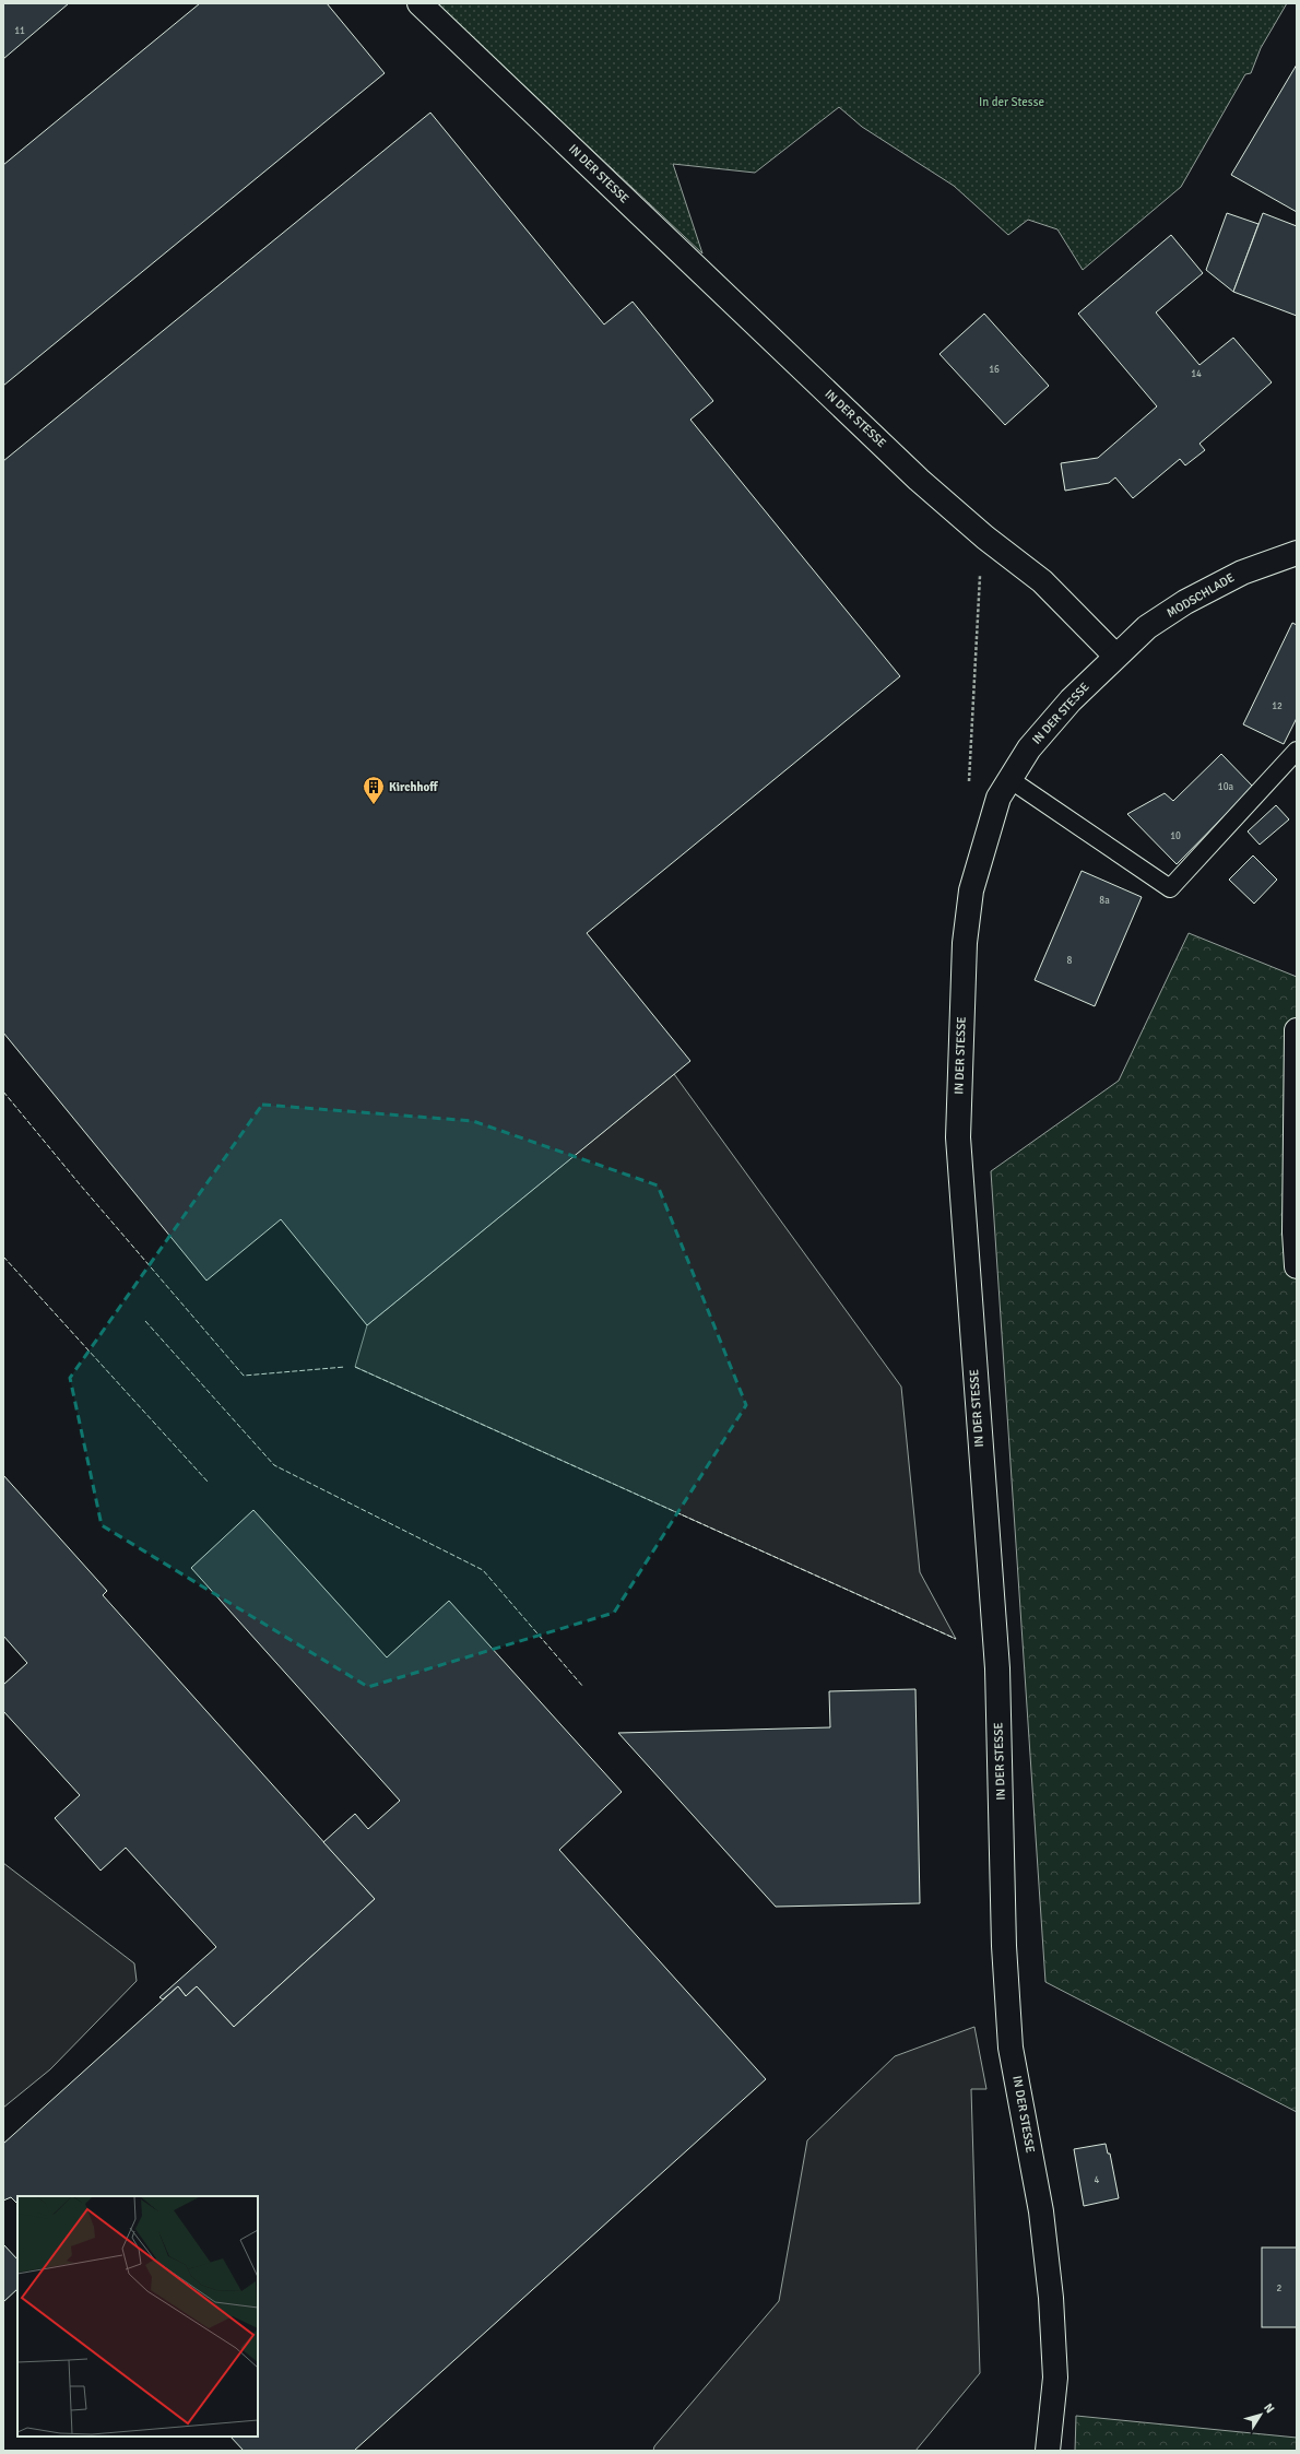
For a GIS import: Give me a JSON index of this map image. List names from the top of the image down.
{
  "streets": {
    "street": ["IN DER STESSE", "MODSCHLADE"]
  },
  "crossings": [
    ["IN DER STESSE", "MODSCHLADE"]
  ],
  "parks": ["In der Stesse"],
  "places": {
    "building": ["Kirchhoff"]
  },
  "house_numbers": [
    "11",
    "16",
    "14",
    "12",
    "10a",
    "10",
    "8a",
    "8",
    "4",
    "2"
  ],
  "north": "top right"
}
